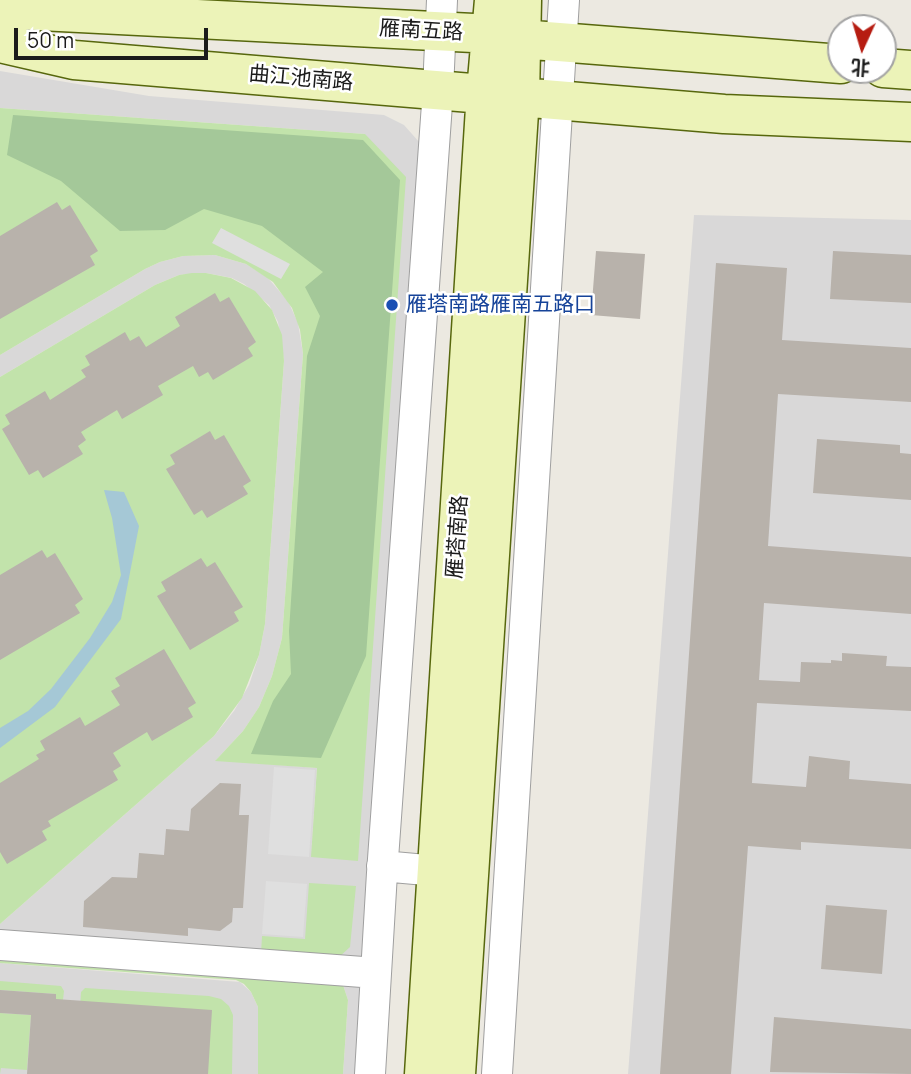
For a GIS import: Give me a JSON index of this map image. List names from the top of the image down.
{
  "streets": {
    "main road": ["雁南五路", "曲江池南路", "雁塔南路"]
  },
  "crossings": [
    ["雁南五路", "雁塔南路"],
    ["曲江池南路", "雁塔南路"]
  ],
  "places": ["雁塔南路雁南五路口"],
  "scale_bar": "50 m",
  "north": "bottom"
}
